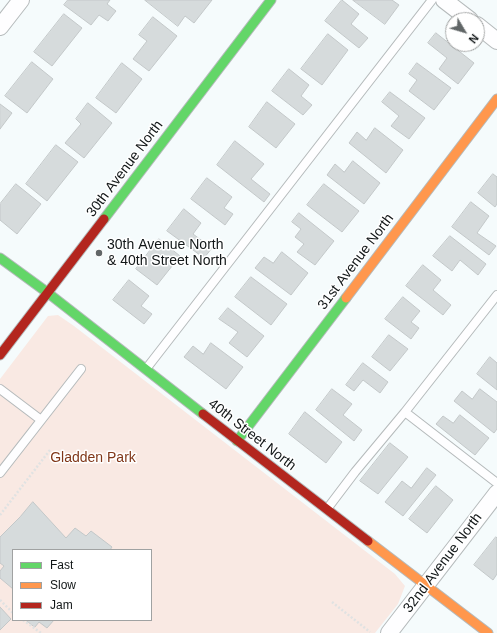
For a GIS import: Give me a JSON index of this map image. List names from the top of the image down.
{
  "streets": {
    "street": [
      "30th Avenue North",
      "31st Avenue North",
      "40th Street North",
      "32nd Avenue North"
    ]
  },
  "crossings": [
    ["30th Avenue North", "40th Street North"],
    ["31st Avenue North", "40th Street North"],
    ["40th Street North", "32nd Avenue North"]
  ],
  "parks": ["Gladden Park"],
  "places": ["30th Avenue North & 40th Street North"],
  "legend": ["Fast", "Slow", "Jam"],
  "north": "bottom right"
}
